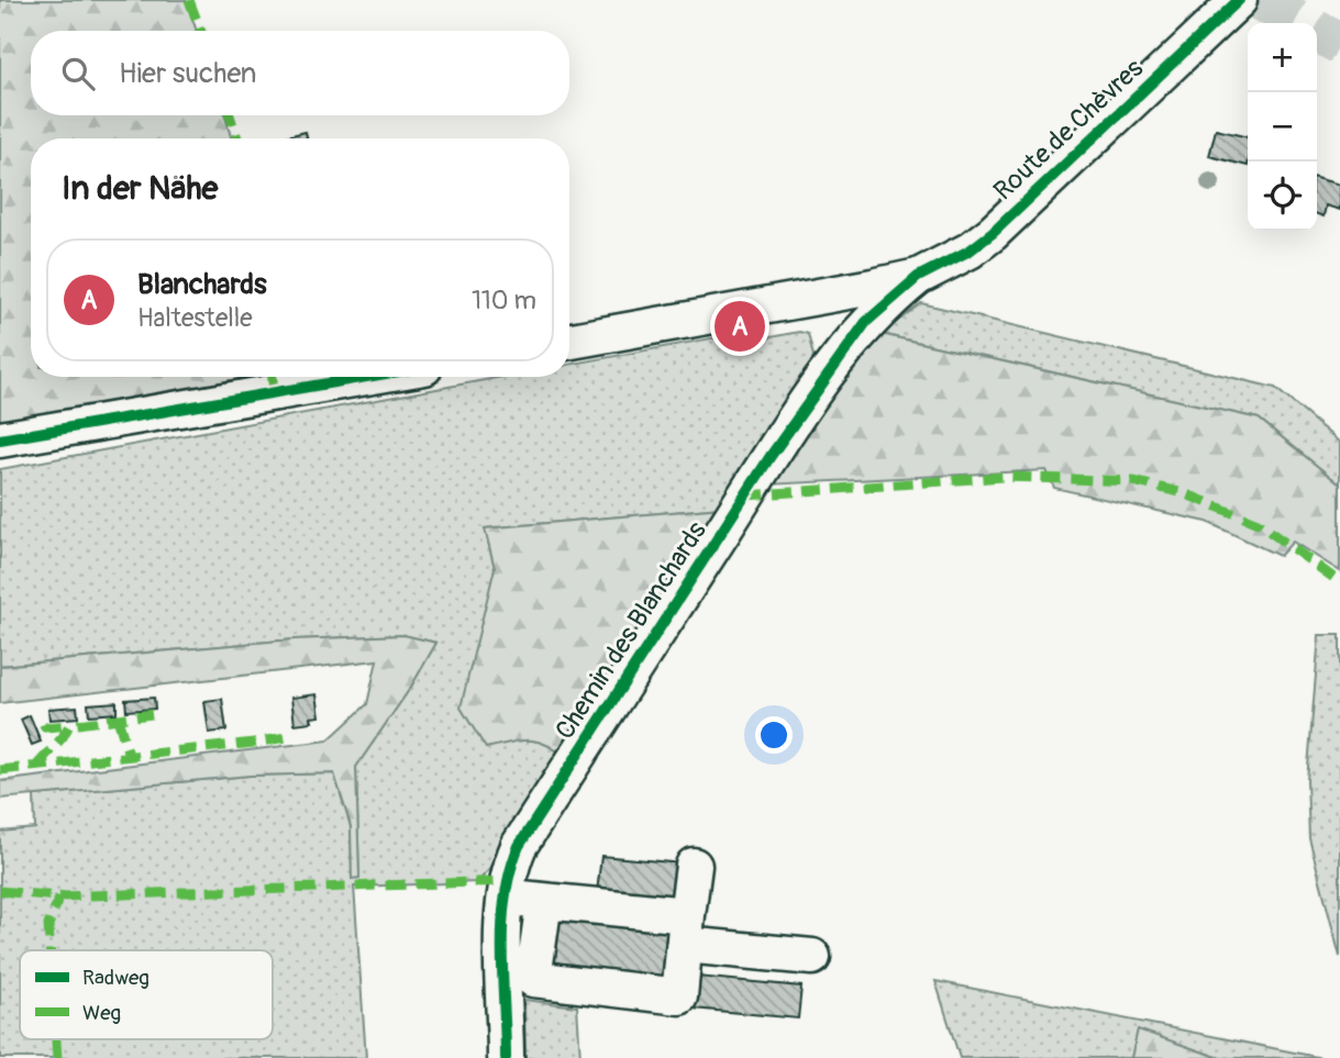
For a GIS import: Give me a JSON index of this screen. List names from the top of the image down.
{
  "streets": {
    "street": ["Route de Chèvres", "Chemin des Blanchards"]
  },
  "crossings": [
    ["Route de Chèvres", "Chemin des Blanchards"]
  ],
  "legend": ["Radweg", "Weg"],
  "page": {
    "map_buttons": ["+", "−"],
    "search": "Hier suchen",
    "heading": "In der Nähe",
    "list": [
      {
        "mark": "A",
        "name": "Blanchards",
        "note": "Haltestelle",
        "value": "110 m"
      }
    ],
    "pins": "A"
  }
}
